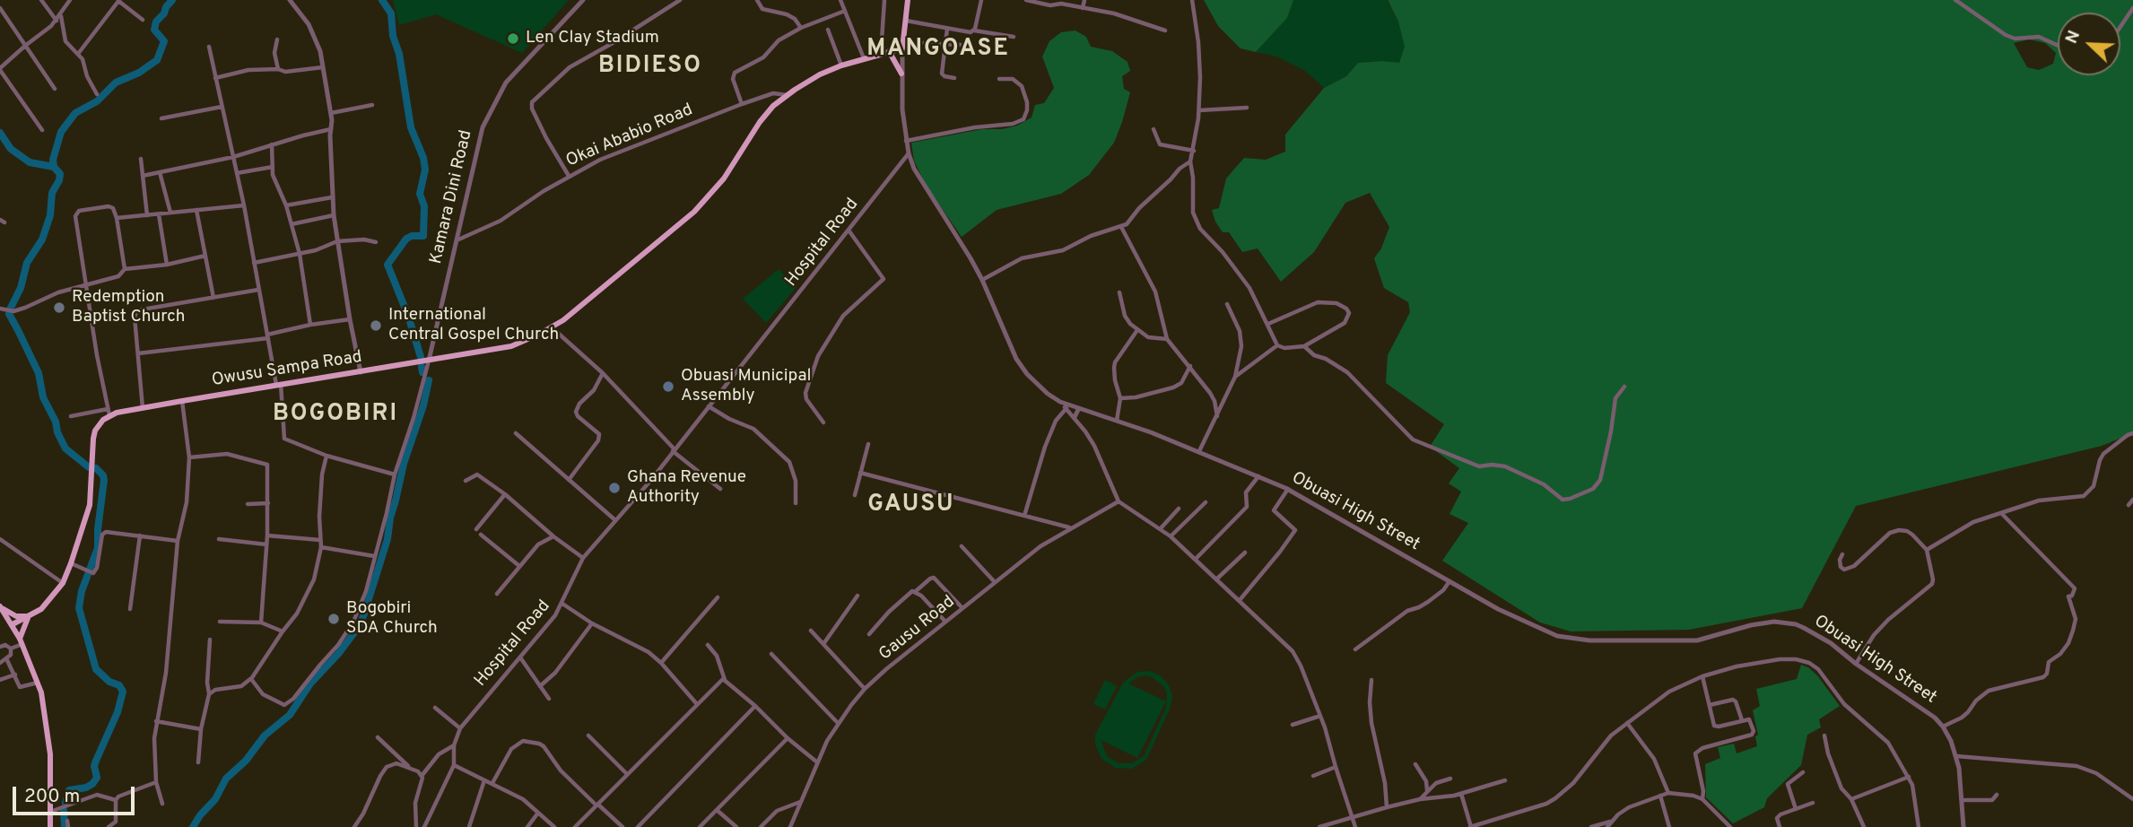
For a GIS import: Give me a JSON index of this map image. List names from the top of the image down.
{
  "streets": {
    "main road": ["Owusu Sampa Road", "Obuasi High Street"],
    "street": [
      "Okai Ababio Road",
      "Kamara Dini Road",
      "Hospital Road",
      "Gausu Road"
    ]
  },
  "crossings": [
    ["Okai Ababio Road", "Kamara Dini Road"],
    ["Okai Ababio Road", "Owusu Sampa Road"],
    ["Kamara Dini Road", "Owusu Sampa Road"],
    ["Hospital Road", "Obuasi High Street"],
    ["Owusu Sampa Road", "Obuasi High Street"]
  ],
  "districts": [
    "MANGOASE",
    "BIDIESO",
    "BOGOBIRI",
    "GAUSU"
  ],
  "places": [
    "Len Clay Stadium",
    "Redemption Baptist Church",
    "International Central Gospel Church",
    "Obuasi Municipal Assembly",
    "Ghana Revenue Authority",
    "Bogobiri SDA Church"
  ],
  "scale_bar": "200 m",
  "north": "top left"
}
